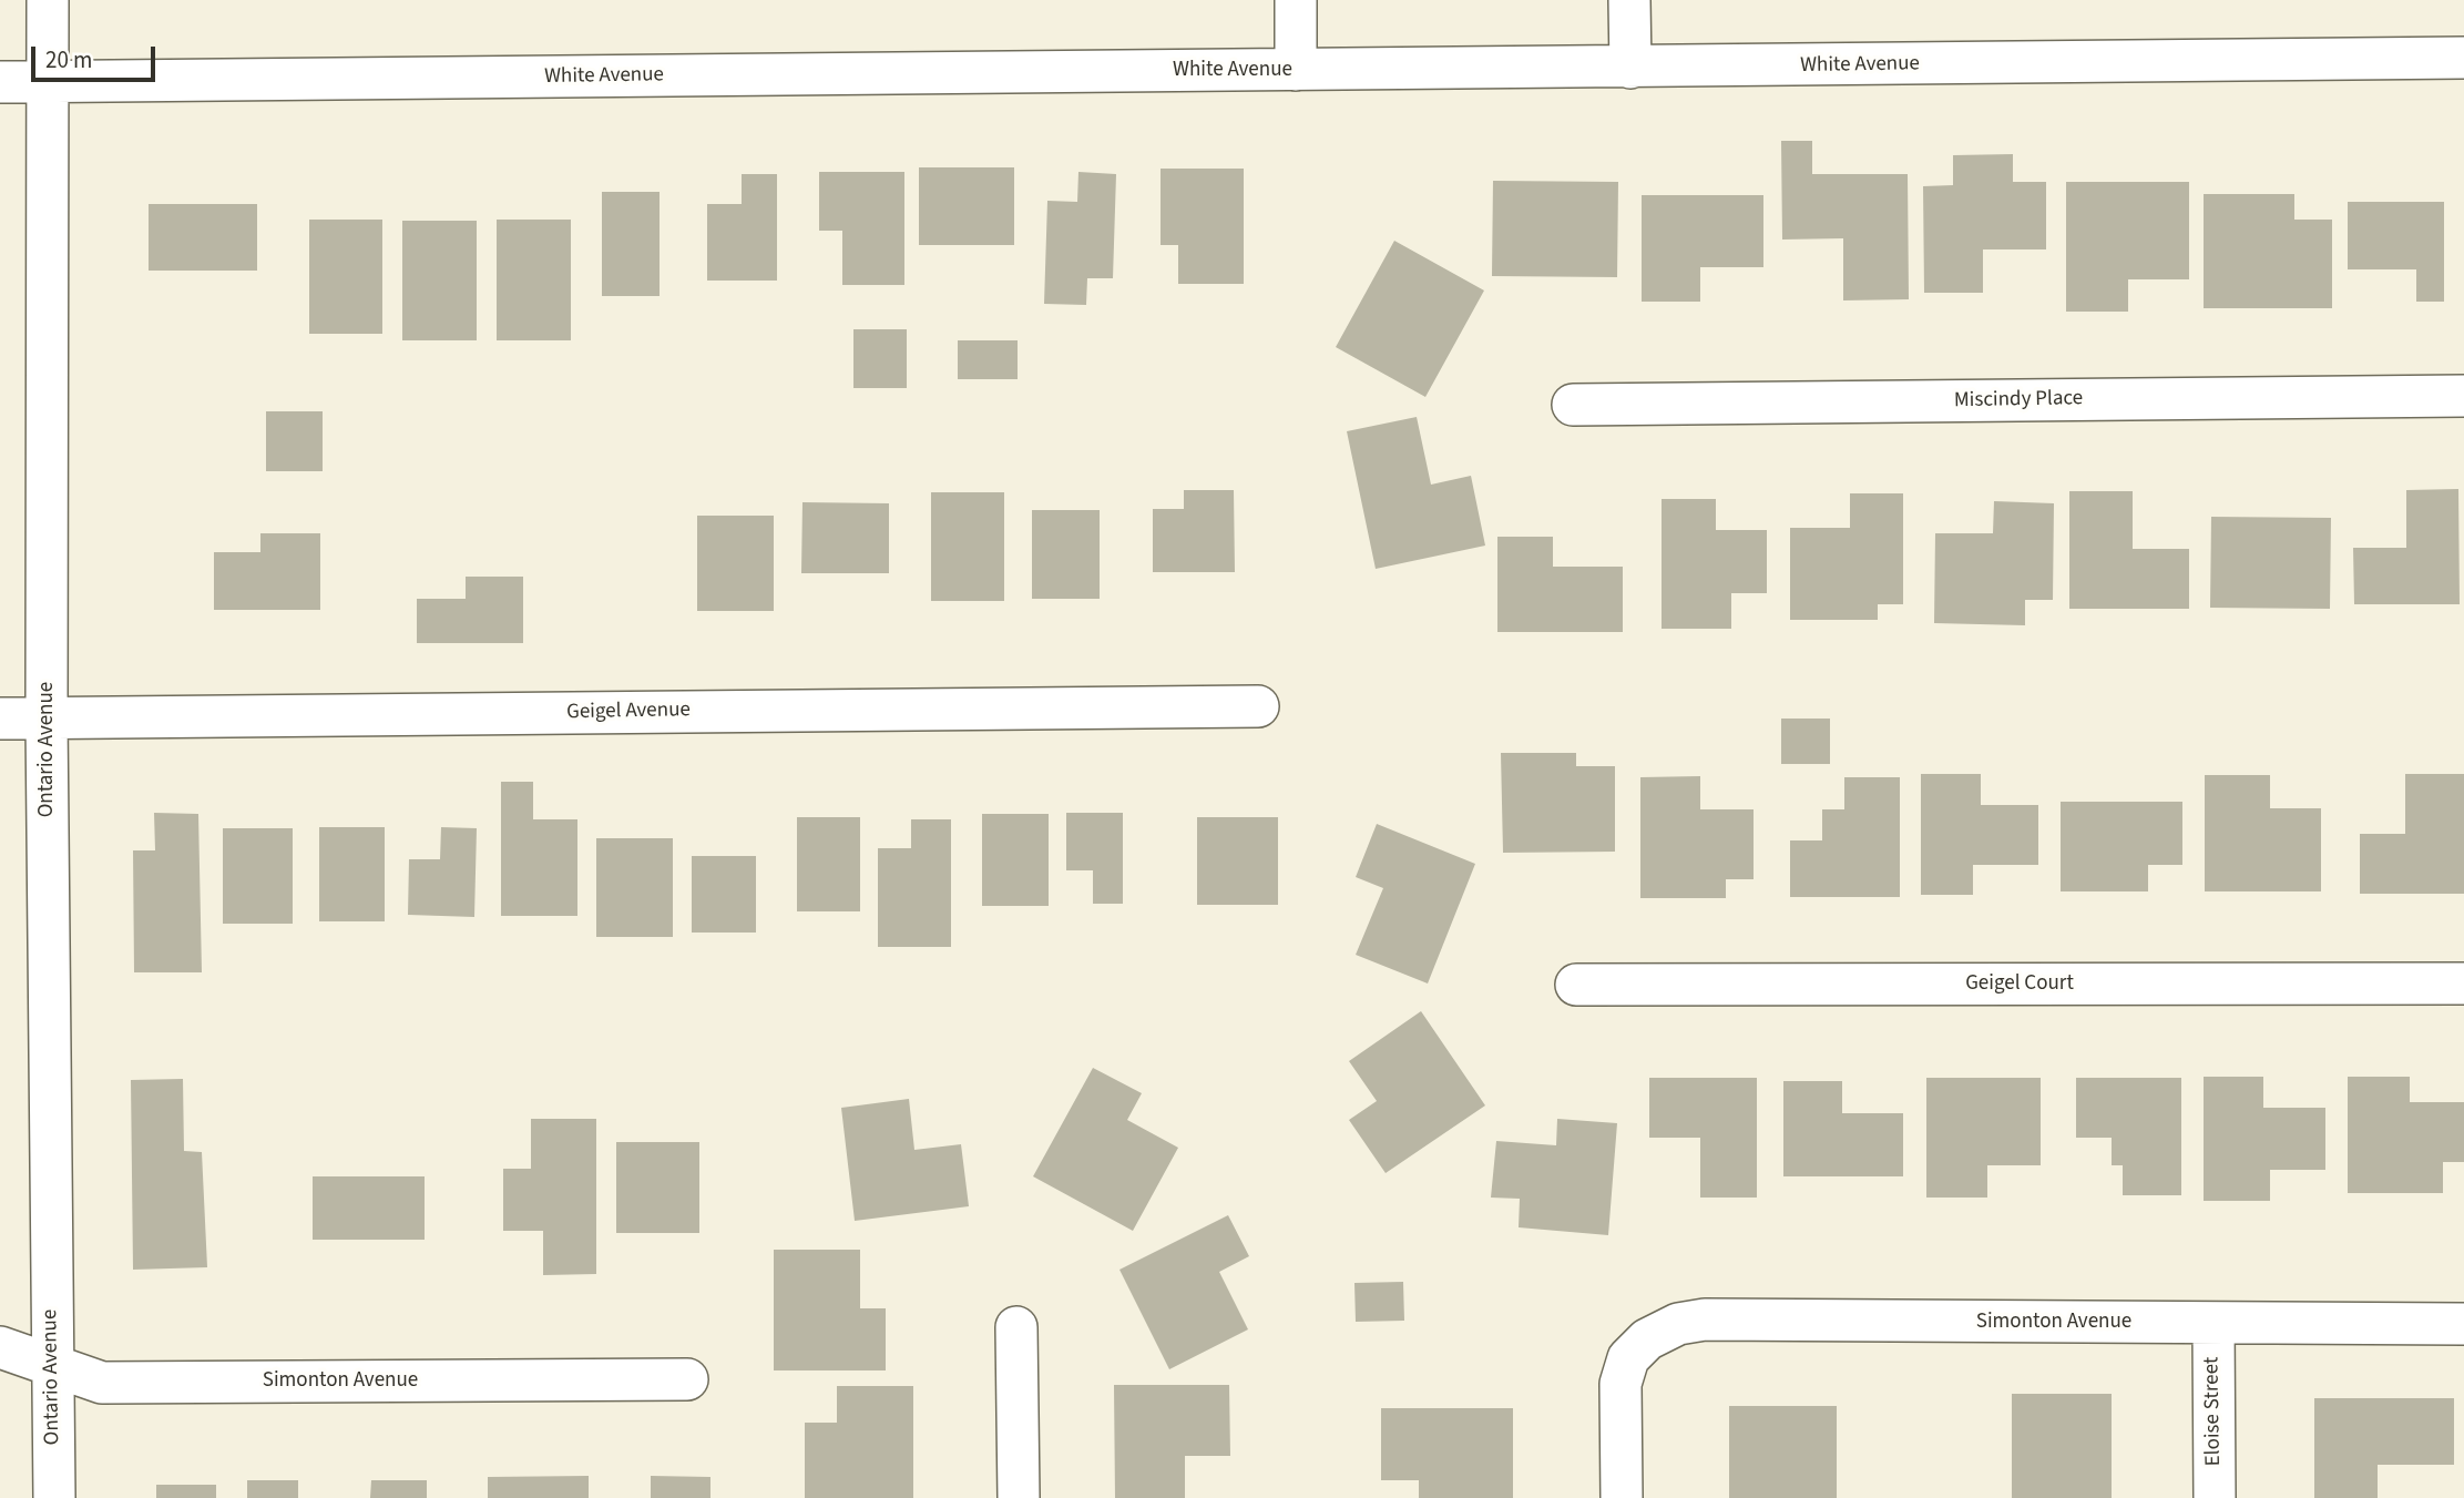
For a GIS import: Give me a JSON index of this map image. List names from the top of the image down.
{
  "streets": {
    "street": [
      "White Avenue",
      "Miscindy Place",
      "Geigel Avenue",
      "Ontario Avenue",
      "Geigel Court",
      "Simonton Avenue",
      "Eloise Street"
    ]
  },
  "crossings": [
    ["White Avenue", "Ontario Avenue"],
    ["Geigel Avenue", "Ontario Avenue"],
    ["Ontario Avenue", "Simonton Avenue"],
    ["Simonton Avenue", "Eloise Street"]
  ],
  "scale_bar": "20 m"
}
